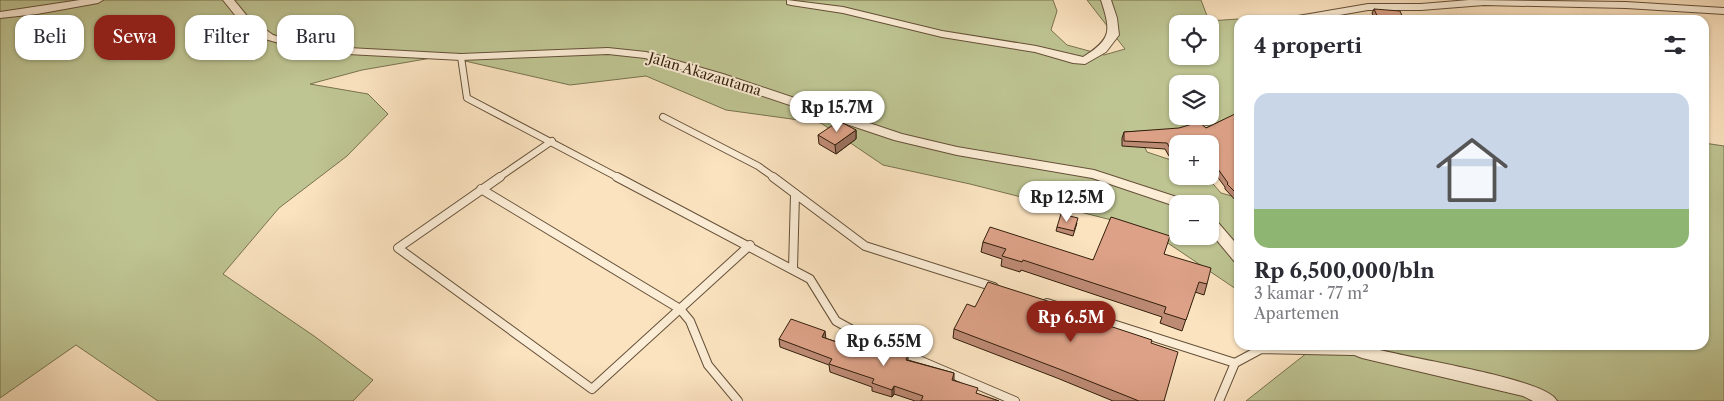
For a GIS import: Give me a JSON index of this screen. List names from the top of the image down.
{
  "streets": {
    "street": ["Jalan Akazautama"]
  },
  "page": {
    "map_buttons": ["+", "−"],
    "chip": [
      "Beli",
      "Sewa",
      "Filter",
      "Baru"
    ],
    "heading": "4 properti",
    "list": [
      {
        "name": "Rp 6,500,000/bln",
        "note": "3 kamar · 77 m² · Apartemen"
      }
    ],
    "price": [
      "Rp 15.7M",
      "Rp 12.5M",
      "Rp 6.5M",
      "Rp 6.55M"
    ]
  }
}
